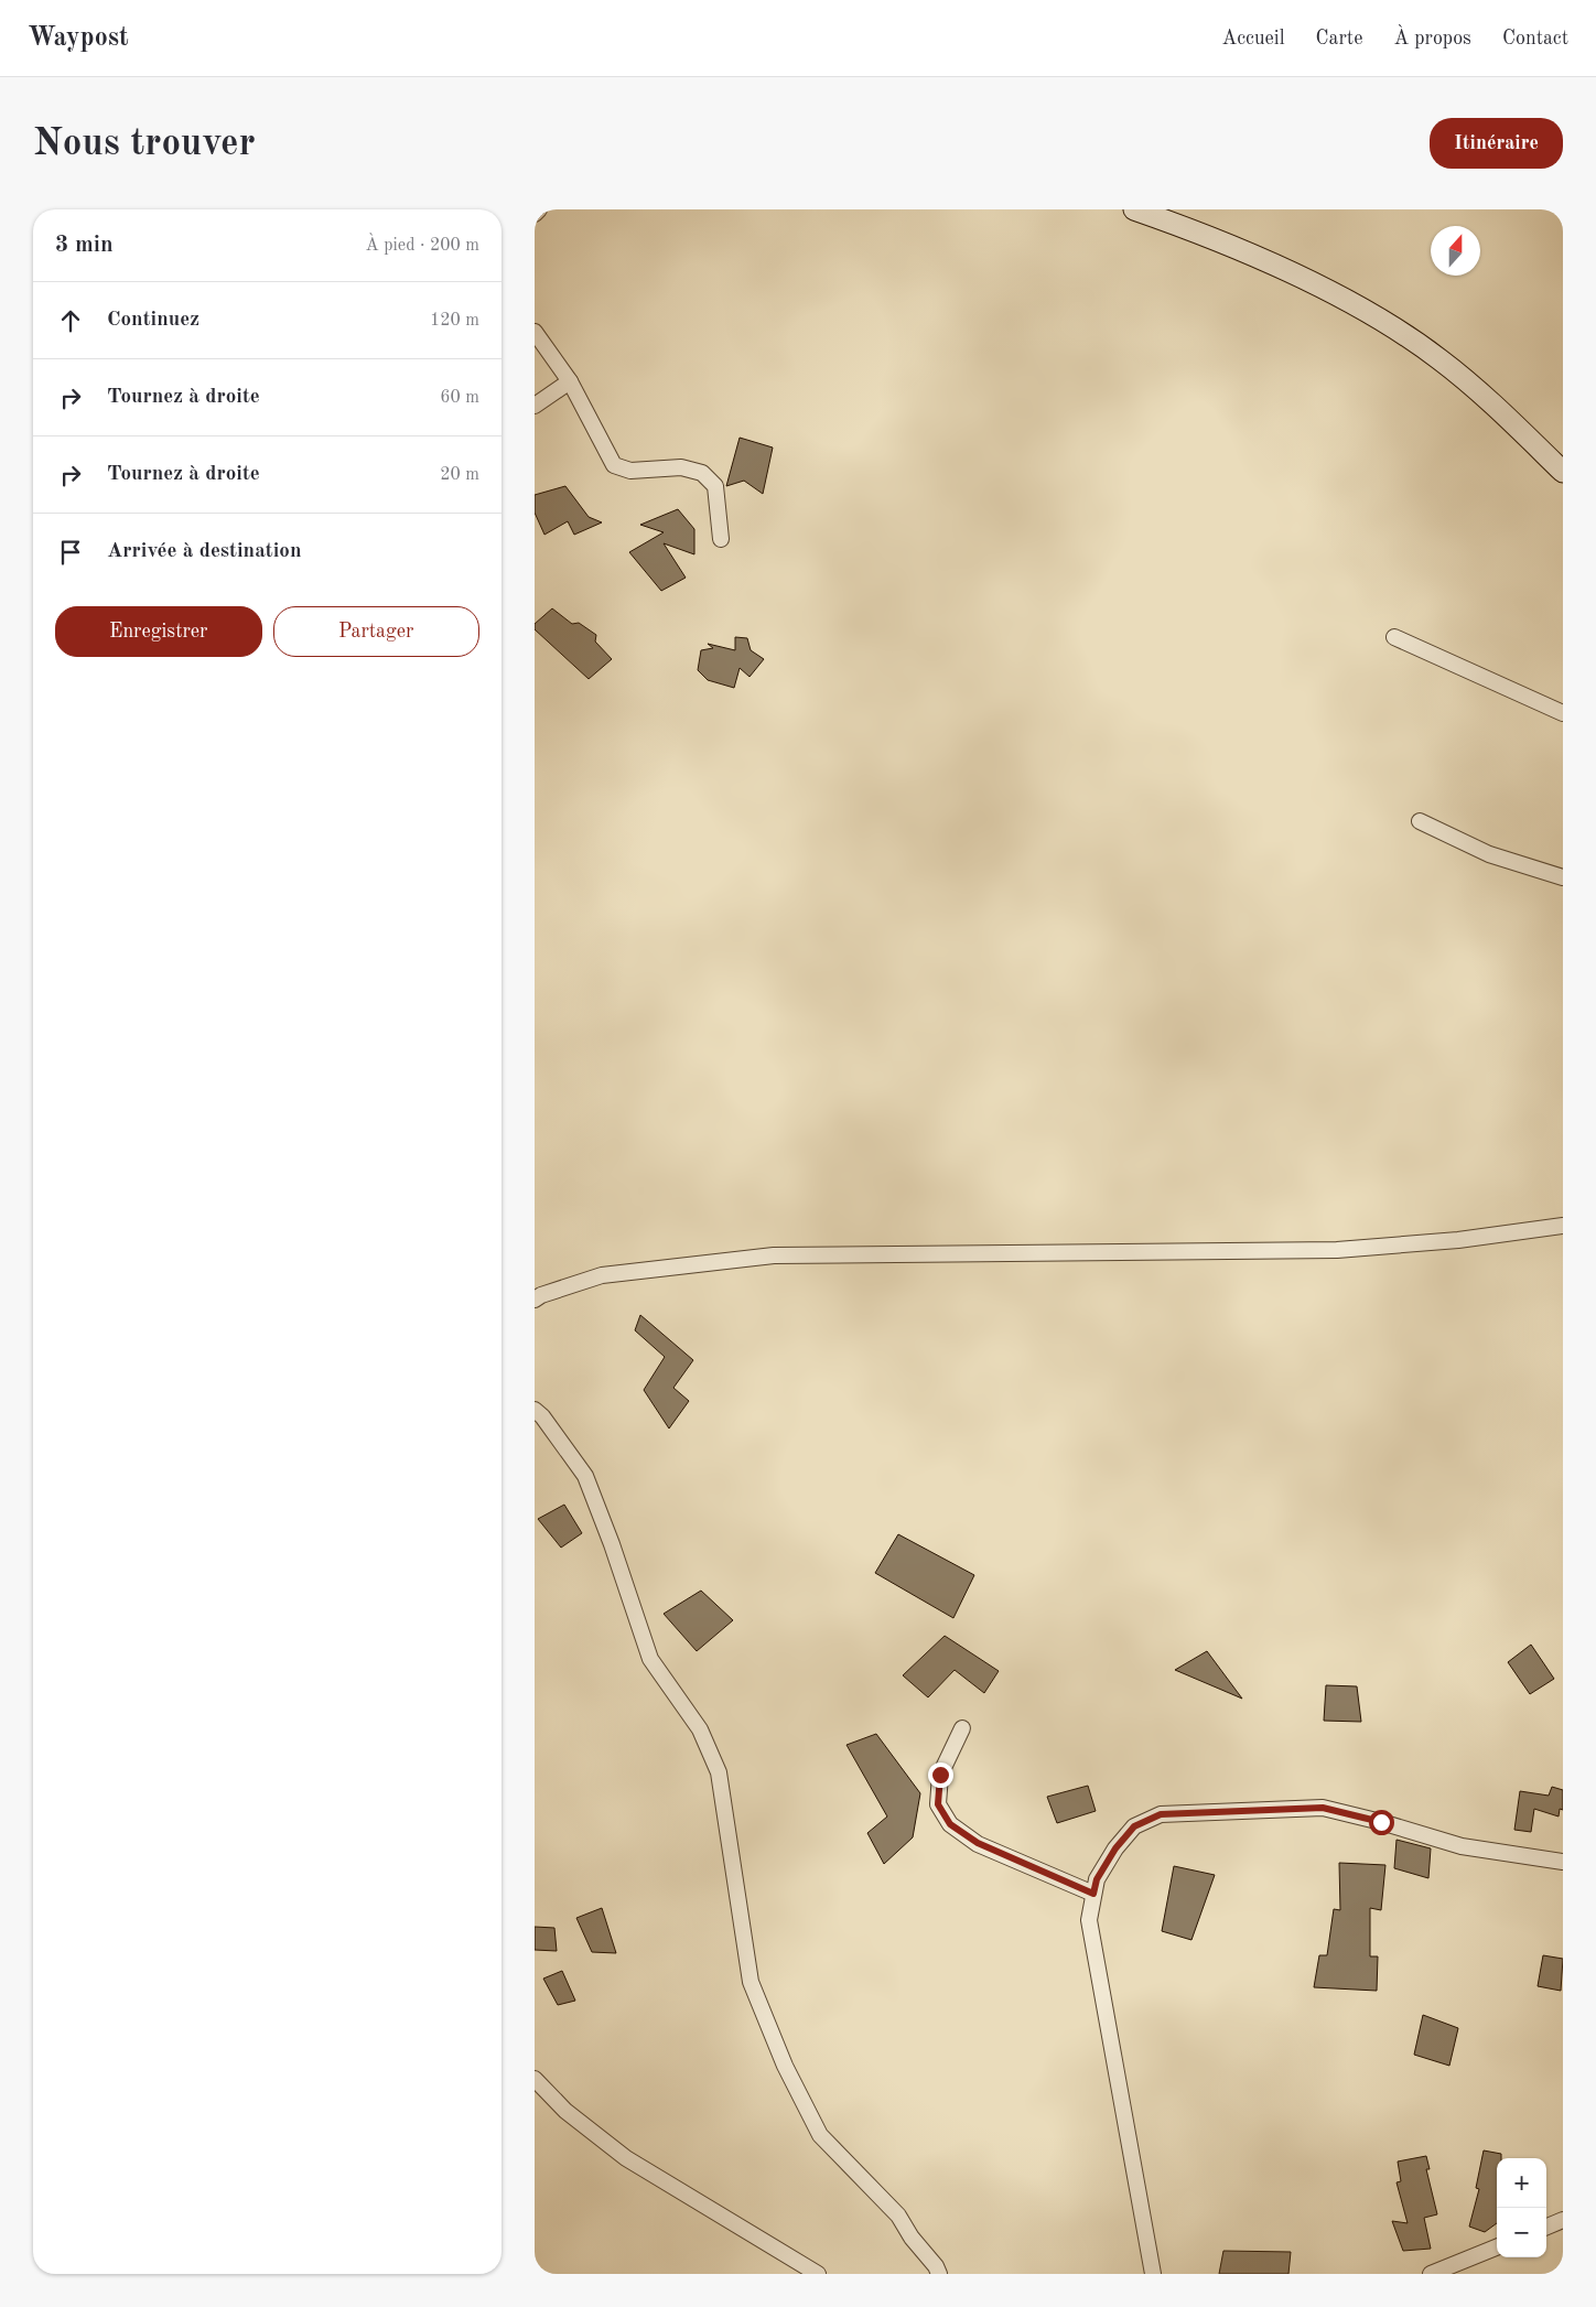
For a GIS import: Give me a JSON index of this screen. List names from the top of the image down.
{
  "north": "top",
  "page": {
    "header": "Waypost",
    "nav": [
      "Accueil",
      "Carte",
      "À propos",
      "Contact"
    ],
    "buttons": [
      "Itinéraire",
      ["Enregistrer", "Partager"]
    ],
    "title": "Nous trouver",
    "heading": ["3 min", "À pied · 200 m"],
    "list": [
      ["Continuez", "120 m"],
      ["Tournez à droite", "60 m"],
      ["Tournez à droite", "20 m"],
      "Arrivée à destination"
    ],
    "map_buttons": ["+", "−"]
  }
}
